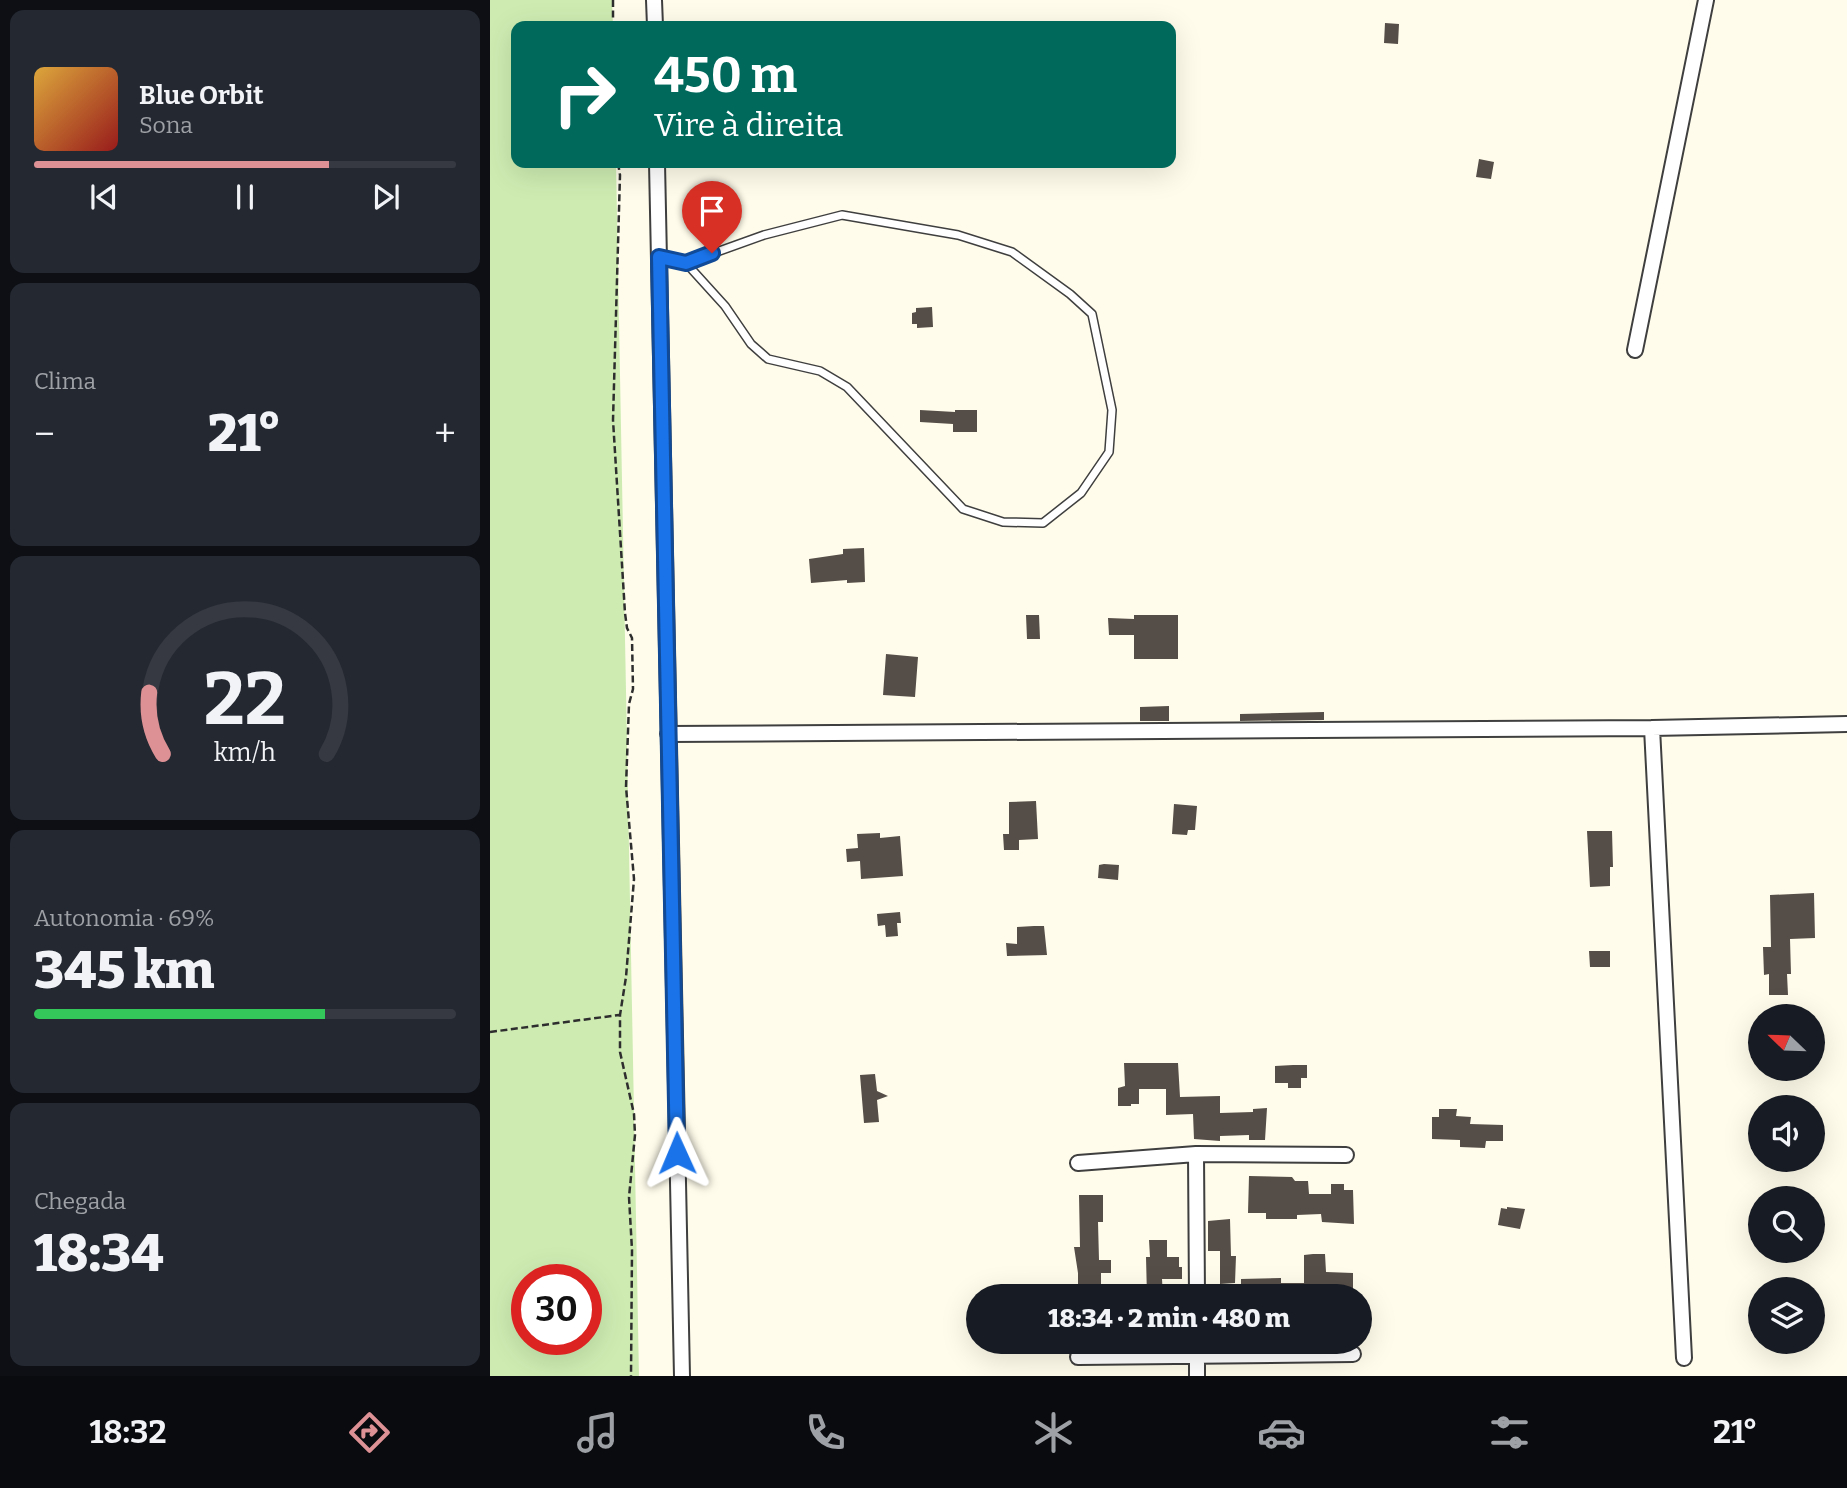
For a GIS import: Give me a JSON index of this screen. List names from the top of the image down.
{
  "north": "top left",
  "page": {
    "turn": ["450 m", "Vire à direita"],
    "song": ["Blue Orbit", "Sona"],
    "tile": [
      "Clima",
      ["Autonomia · 69%", "345 km"],
      ["Chegada", "18:34"]
    ],
    "heat": ["−", "21°", "+"],
    "limit": "30",
    "trip": "18:34 · 2 min · 480 m",
    "tabs": ["18:32", "21°"],
    "gauge": ["22", "km/h"]
  }
}
